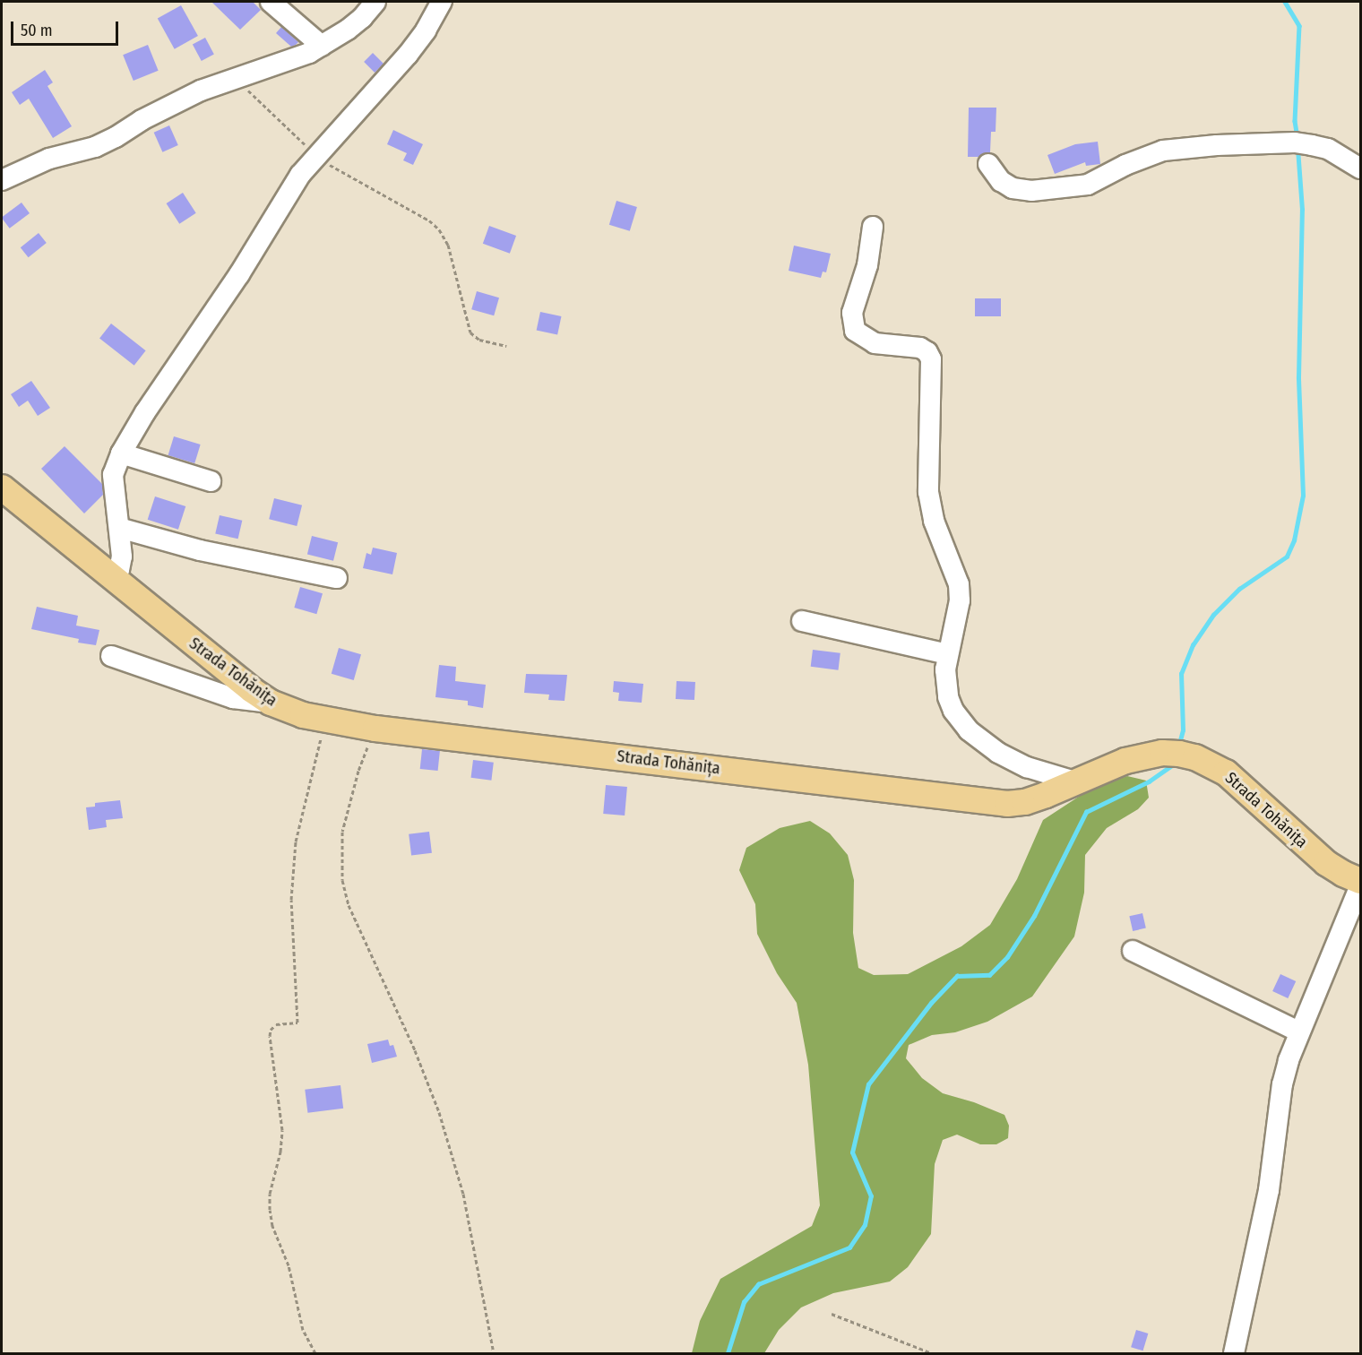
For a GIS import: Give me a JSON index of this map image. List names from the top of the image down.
{
  "streets": {
    "main road": ["Strada Tohănița"]
  },
  "scale_bar": "50 m"
}
